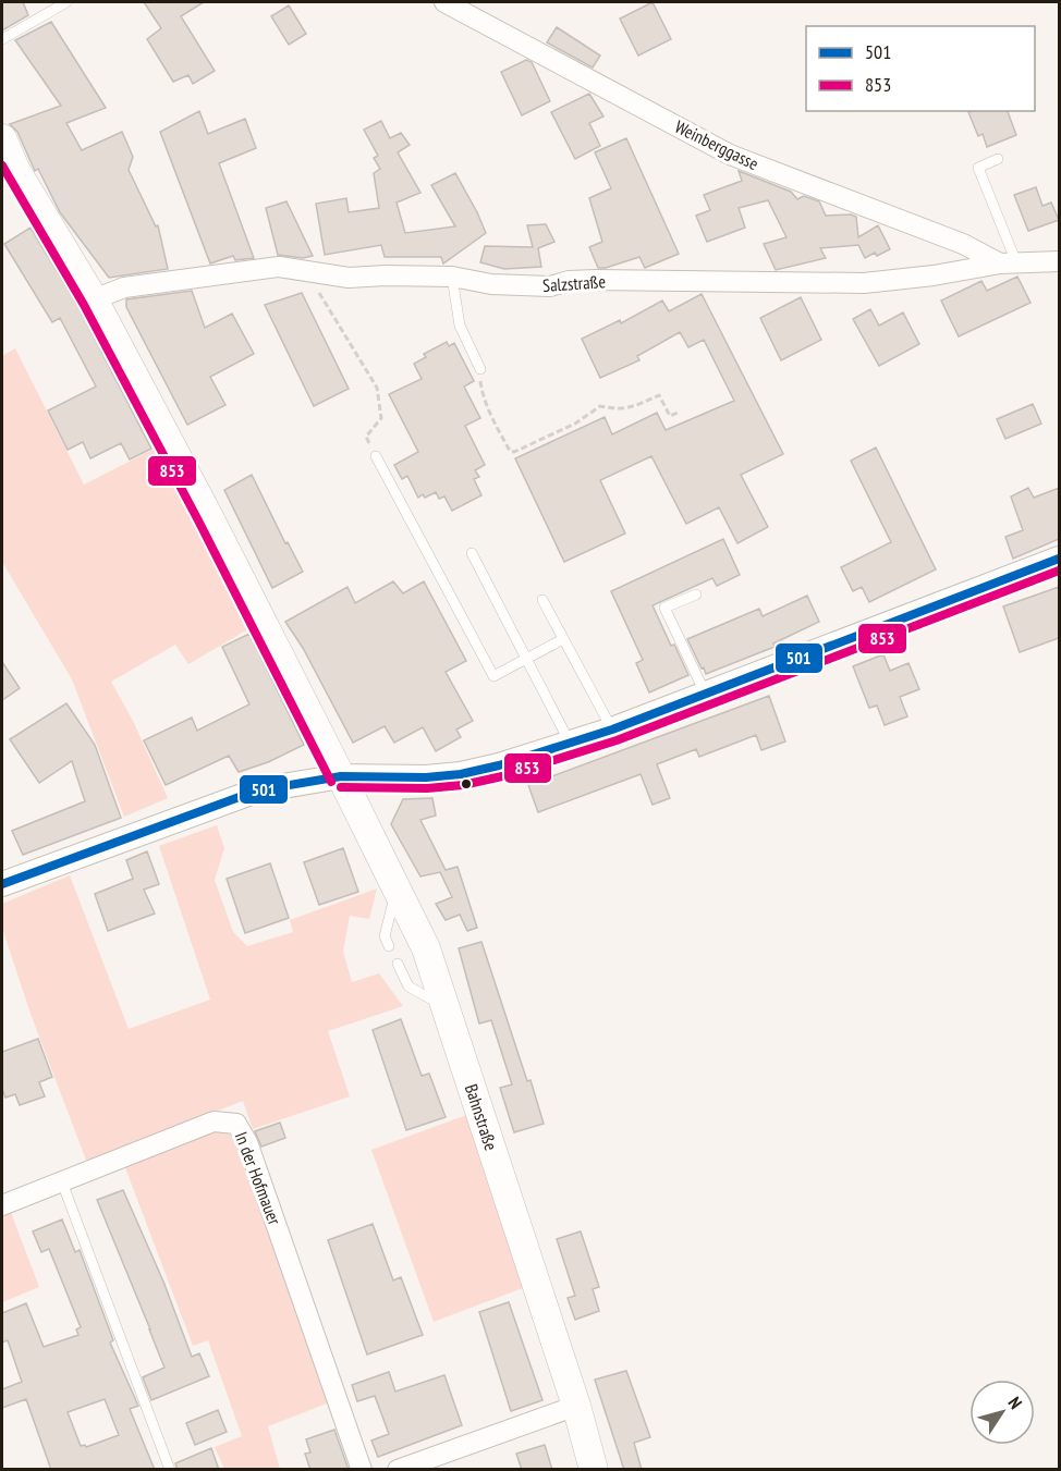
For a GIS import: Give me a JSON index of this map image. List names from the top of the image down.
{
  "streets": {
    "main road": ["Bahnstraße"],
    "street": ["Weinberggasse", "Salzstraße", "In der Hofmauer"]
  },
  "crossings": [
    ["Weinberggasse", "Salzstraße"],
    ["Salzstraße", "Bahnstraße"]
  ],
  "lines": ["transit line 853", "transit line 501"],
  "legend": ["501", "853"],
  "north": "top right"
}
